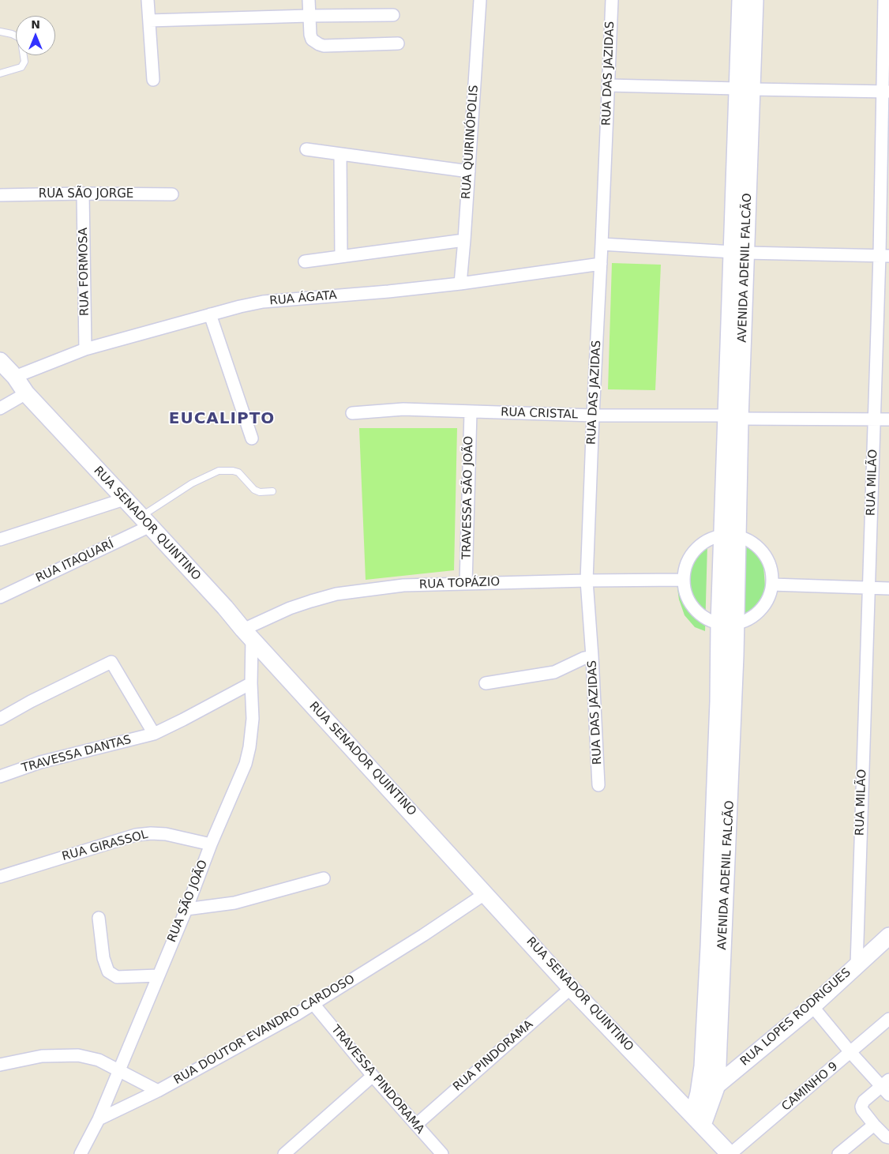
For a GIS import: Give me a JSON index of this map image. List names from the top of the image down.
{
  "streets": {
    "street": [
      "RUA DAS JAZIDAS",
      "RUA QUIRINÓPOLIS",
      "RUA SÃO JORGE",
      "AVENIDA ADENIL FALCÃO",
      "RUA FORMOSA",
      "RUA ÁGATA",
      "RUA CRISTAL",
      "RUA MILÃO",
      "TRAVESSA SÃO JOÃO",
      "RUA SENADOR QUINTINO",
      "RUA ITAQUARÍ",
      "RUA TOPÁZIO",
      "TRAVESSA DANTAS",
      "RUA GIRASSOL",
      "RUA SÃO JOÃO",
      "RUA LOPES RODRIGUES",
      "RUA DOUTOR EVANDRO CARDOSO",
      "RUA PINDORAMA",
      "TRAVESSA PINDORAMA",
      "CAMINHO 9"
    ]
  },
  "crossings": [
    ["RUA DAS JAZIDAS", "RUA ÁGATA"],
    ["RUA DAS JAZIDAS", "RUA CRISTAL"],
    ["RUA DAS JAZIDAS", "RUA TOPÁZIO"],
    ["RUA QUIRINÓPOLIS", "RUA ÁGATA"],
    ["RUA SÃO JORGE", "RUA FORMOSA"],
    ["AVENIDA ADENIL FALCÃO", "RUA CRISTAL"],
    ["AVENIDA ADENIL FALCÃO", "RUA SENADOR QUINTINO"],
    ["AVENIDA ADENIL FALCÃO", "RUA LOPES RODRIGUES"],
    ["RUA FORMOSA", "RUA ÁGATA"],
    ["RUA ÁGATA", "RUA SENADOR QUINTINO"],
    ["RUA CRISTAL", "RUA MILÃO"],
    ["RUA CRISTAL", "TRAVESSA SÃO JOÃO"],
    ["RUA MILÃO", "RUA LOPES RODRIGUES"],
    ["TRAVESSA SÃO JOÃO", "RUA TOPÁZIO"],
    ["RUA SENADOR QUINTINO", "RUA ITAQUARÍ"],
    ["RUA SENADOR QUINTINO", "RUA TOPÁZIO"],
    ["RUA SENADOR QUINTINO", "RUA SÃO JOÃO"],
    ["RUA SENADOR QUINTINO", "RUA DOUTOR EVANDRO CARDOSO"],
    ["RUA SENADOR QUINTINO", "RUA PINDORAMA"],
    ["RUA SENADOR QUINTINO", "CAMINHO 9"],
    ["RUA TOPÁZIO", "RUA SÃO JOÃO"],
    ["TRAVESSA DANTAS", "RUA SÃO JOÃO"],
    ["RUA GIRASSOL", "RUA SÃO JOÃO"],
    ["RUA SÃO JOÃO", "RUA DOUTOR EVANDRO CARDOSO"],
    ["RUA DOUTOR EVANDRO CARDOSO", "TRAVESSA PINDORAMA"],
    ["RUA PINDORAMA", "TRAVESSA PINDORAMA"]
  ],
  "districts": ["EUCALIPTO"],
  "north": "top"
}
